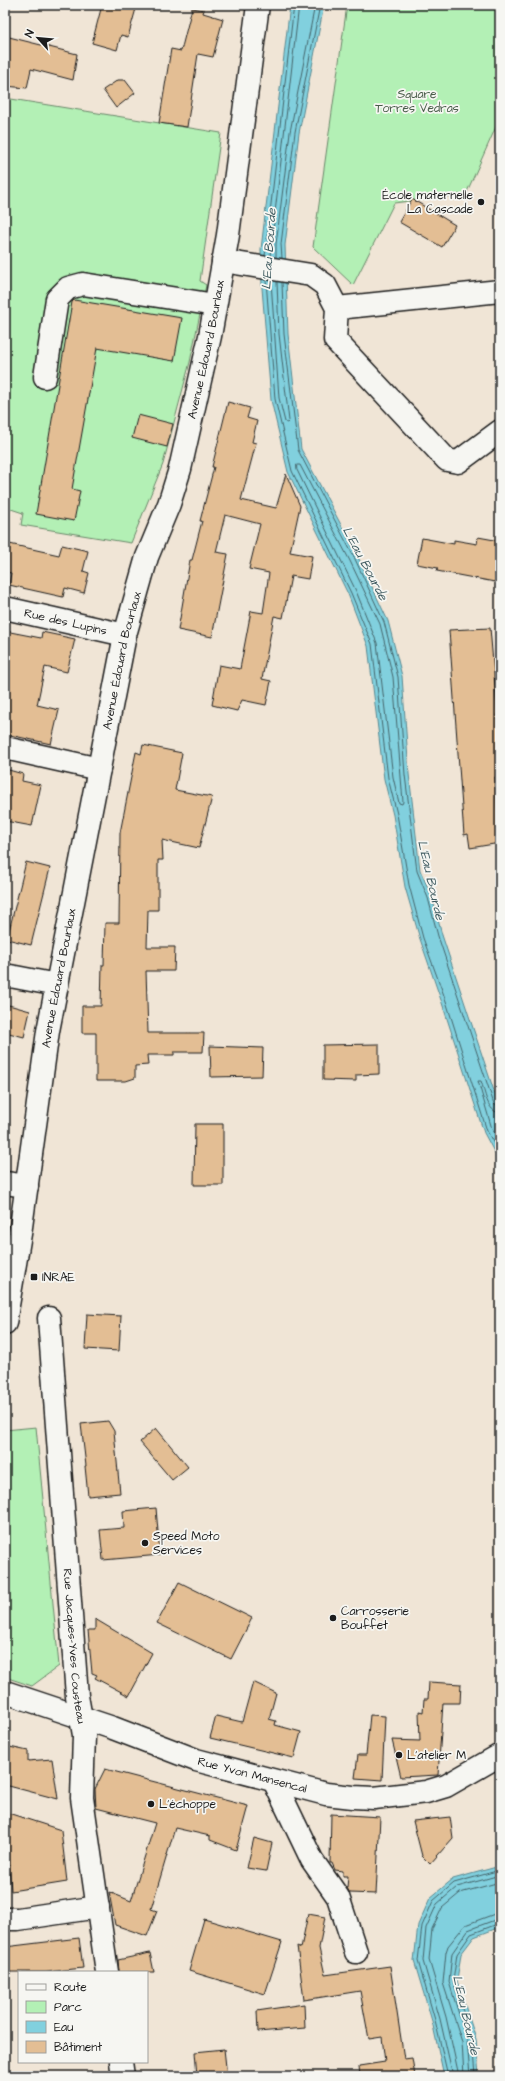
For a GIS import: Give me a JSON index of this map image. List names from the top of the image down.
{
  "streets": {
    "street": [
      "Avenue Édouard Bourlaux",
      "Rue des Lupins",
      "Rue Jacques-Yves Cousteau",
      "Rue Yvon Mansencal"
    ]
  },
  "crossings": [
    ["Avenue Édouard Bourlaux", "Rue des Lupins"],
    ["Rue Jacques-Yves Cousteau", "Rue Yvon Mansencal"]
  ],
  "water": ["L'Eau Bourde"],
  "parks": ["Square Torres Vedras"],
  "places": {
    "other": [
      "École maternelle La Cascade",
      "Speed Moto Services",
      "Carrosserie Bouffet",
      "L'atelier M",
      "L'échoppe"
    ],
    "transit": ["INRAE"]
  },
  "legend": [
    "Route",
    "Parc",
    "Eau",
    "Bâtiment"
  ],
  "north": "top left"
}
